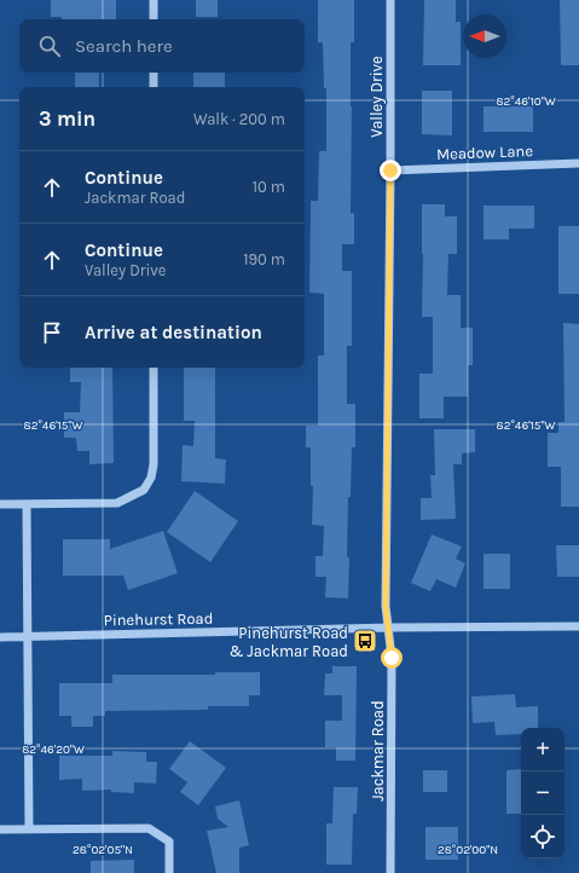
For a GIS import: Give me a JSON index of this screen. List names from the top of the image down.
{
  "streets": {
    "street": [
      "Valley Drive",
      "Meadow Lane",
      "Pinehurst Road",
      "Jackmar Road"
    ]
  },
  "crossings": [
    ["Valley Drive", "Meadow Lane"],
    ["Valley Drive", "Pinehurst Road"],
    ["Valley Drive", "Jackmar Road"],
    ["Pinehurst Road", "Jackmar Road"]
  ],
  "places": {
    "bus stop": ["Pinehurst Road & Jackmar Road"]
  },
  "north": "left",
  "page": {
    "search": "Search here",
    "heading": ["3 min", "Walk · 200 m"],
    "list": [
      ["Continue", "Jackmar Road", "10 m"],
      ["Continue", "Valley Drive", "190 m"],
      "Arrive at destination"
    ],
    "map_buttons": ["+", "−"]
  },
  "coordinates": [
    "82°46'10\"W",
    "82°46'15\"W",
    "82°46'20\"W",
    "28°02'05\"N",
    "28°02'00\"N"
  ]
}
